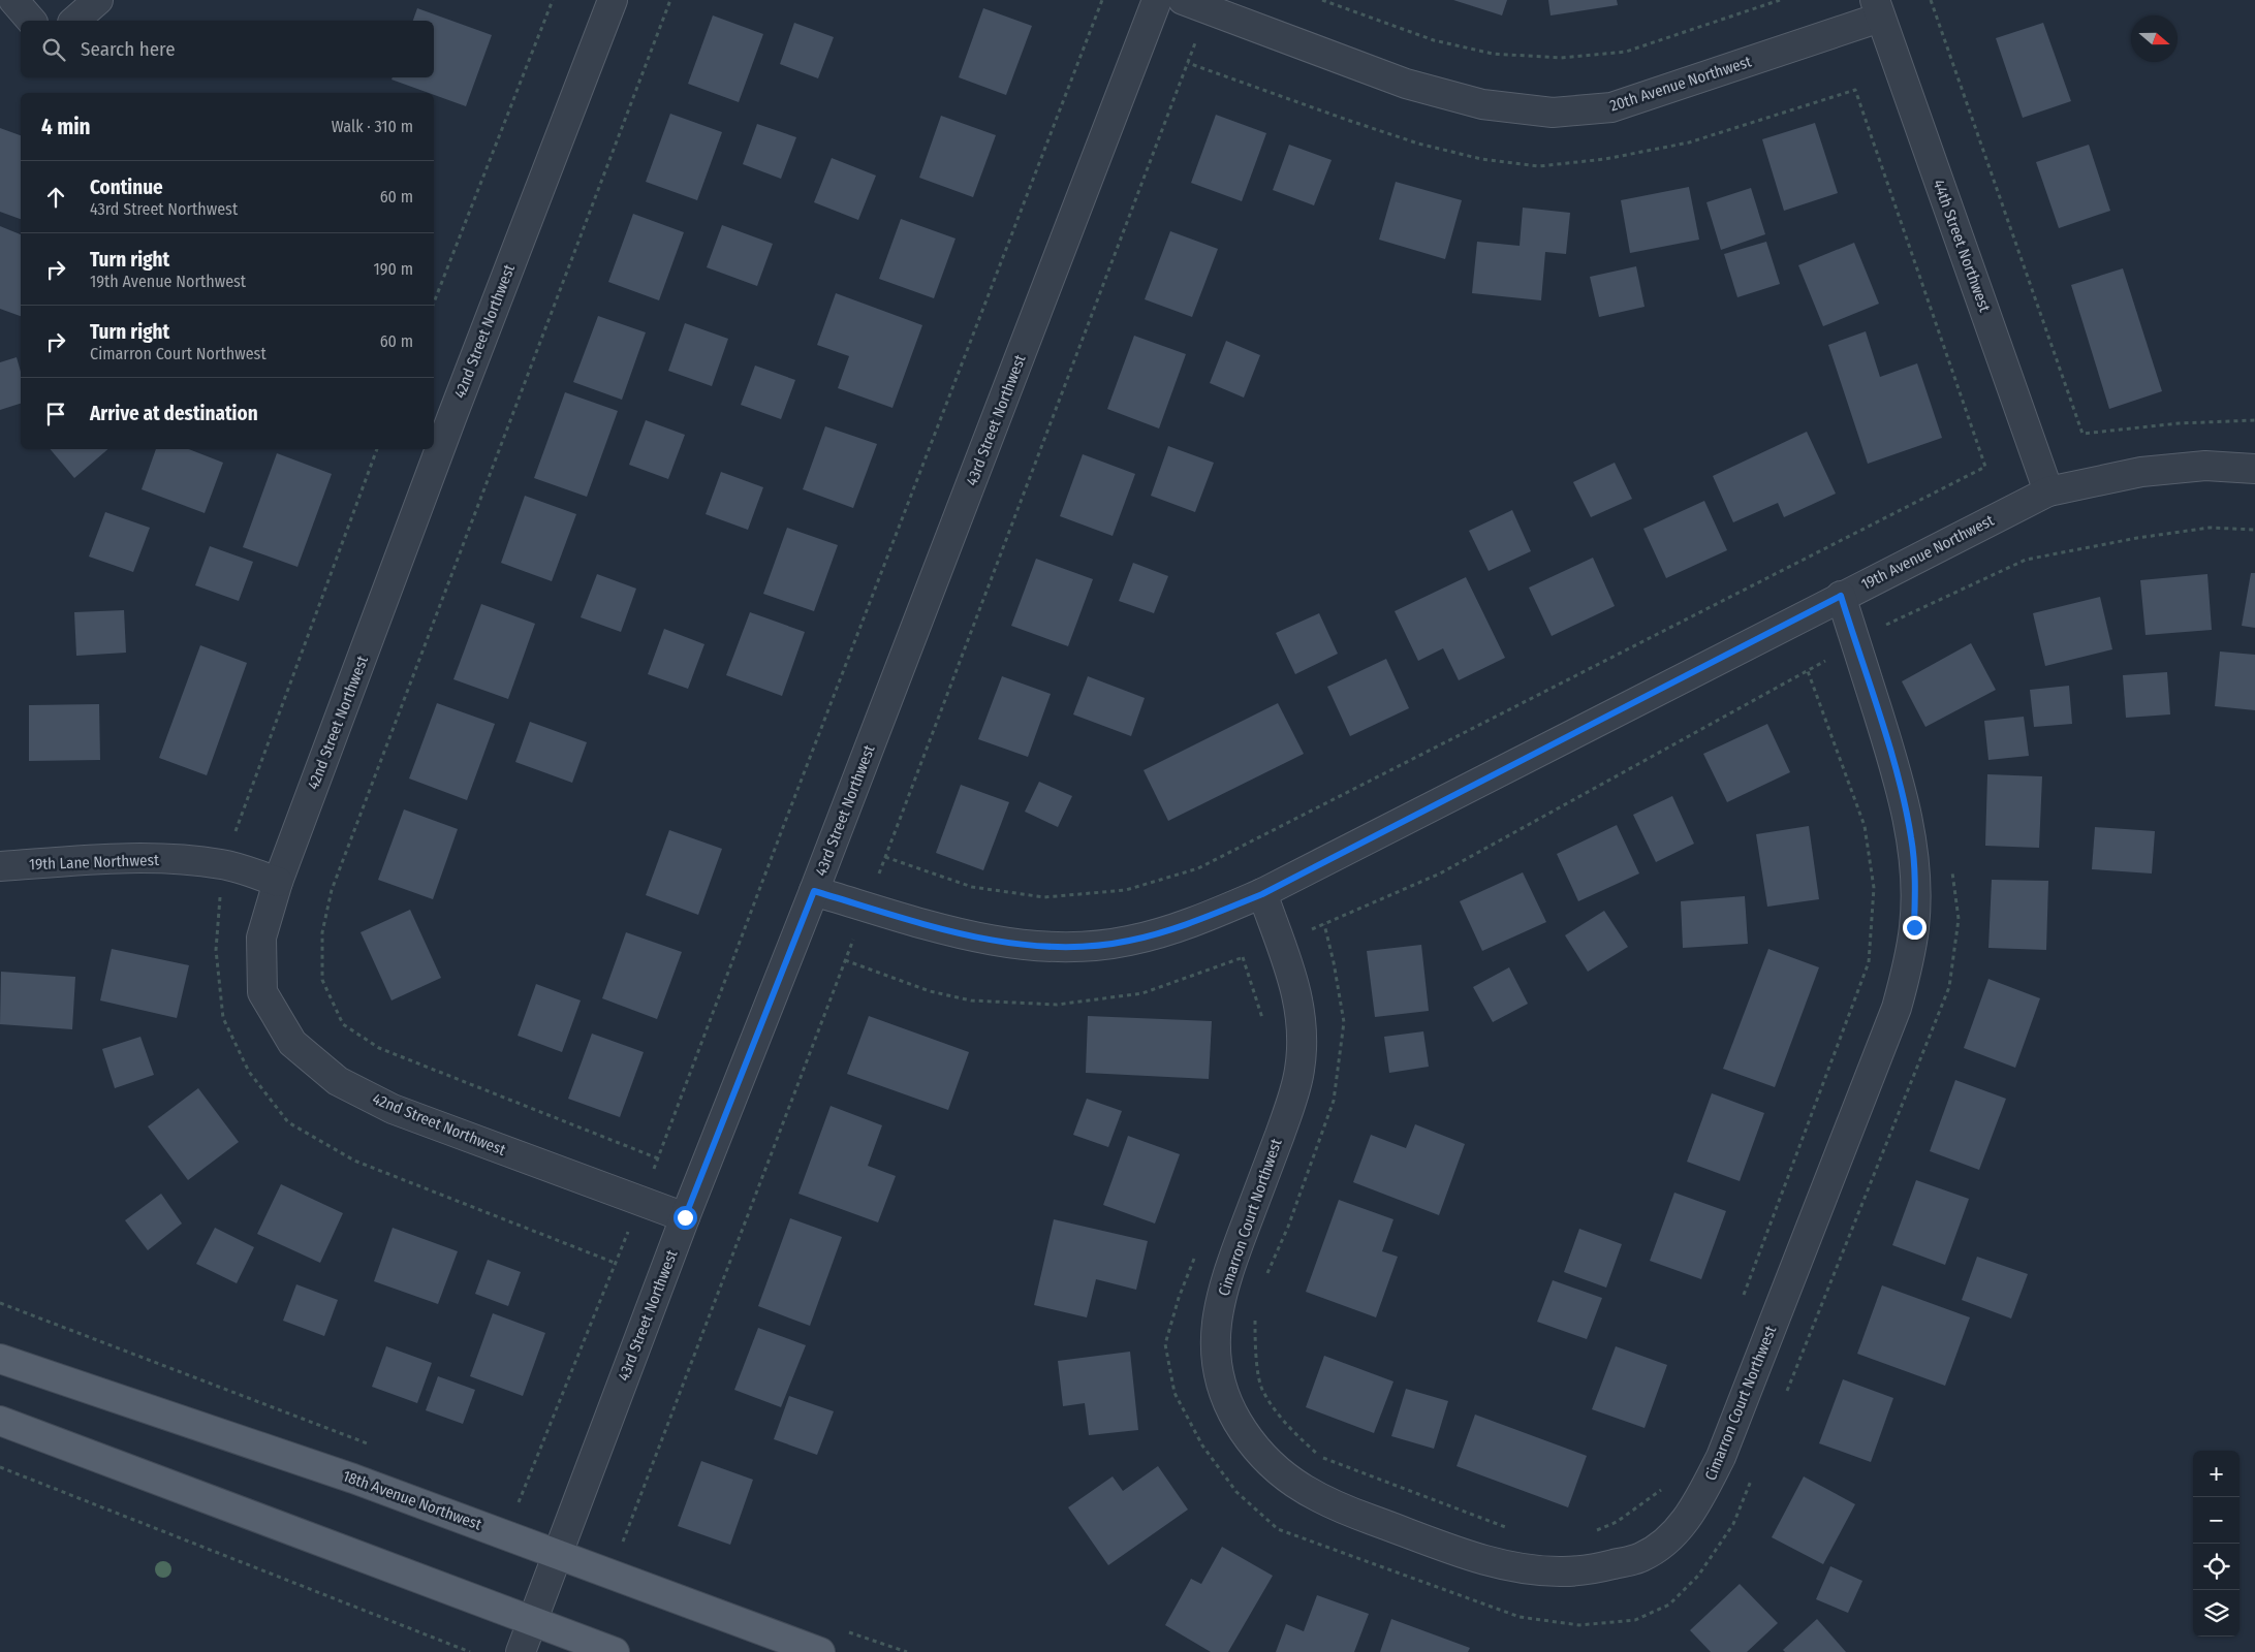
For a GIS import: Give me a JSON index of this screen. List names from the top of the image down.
{
  "streets": {
    "main road": ["18th Avenue Northwest"],
    "street": [
      "20th Avenue Northwest",
      "44th Street Northwest",
      "42nd Street Northwest",
      "43rd Street Northwest",
      "19th Avenue Northwest",
      "19th Lane Northwest",
      "Cimarron Court Northwest"
    ]
  },
  "crossings": [
    ["20th Avenue Northwest", "44th Street Northwest"],
    ["44th Street Northwest", "19th Avenue Northwest"],
    ["42nd Street Northwest", "43rd Street Northwest"],
    ["42nd Street Northwest", "19th Lane Northwest"],
    ["43rd Street Northwest", "19th Avenue Northwest"],
    ["43rd Street Northwest", "18th Avenue Northwest"],
    ["19th Avenue Northwest", "Cimarron Court Northwest"]
  ],
  "north": "right",
  "page": {
    "search": "Search here",
    "heading": ["4 min", "Walk · 310 m"],
    "list": [
      ["Continue", "43rd Street Northwest", "60 m"],
      ["Turn right", "19th Avenue Northwest", "190 m"],
      ["Turn right", "Cimarron Court Northwest", "60 m"],
      "Arrive at destination"
    ],
    "map_buttons": ["+", "−"]
  }
}
